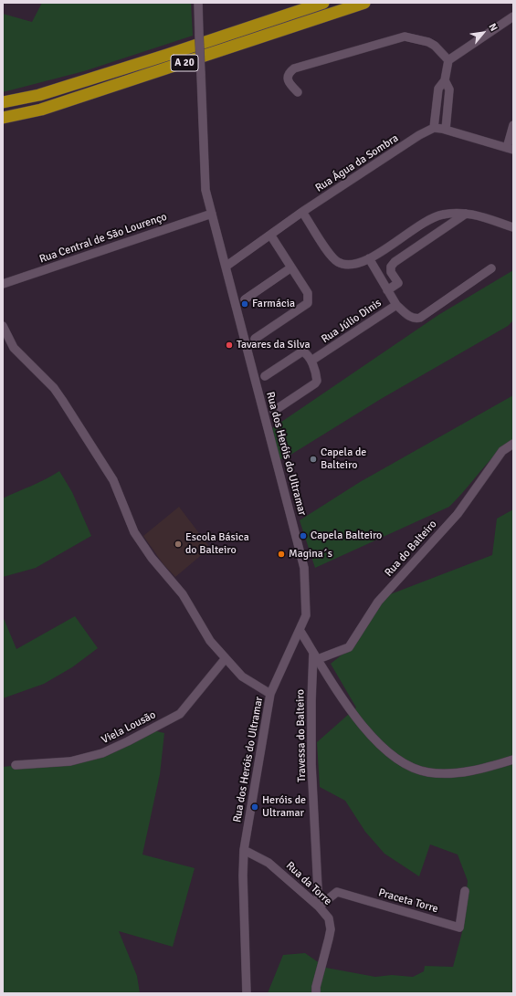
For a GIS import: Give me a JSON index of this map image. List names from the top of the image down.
{
  "streets": {
    "highway": ["A 20"],
    "street": [
      "Rua Água da Sombra",
      "Rua Central de São Lourenço",
      "Rua Júlio Dinis",
      "Rua dos Heróis do Ultramar",
      "Rua do Balteiro",
      "Viela Lousão",
      "Travessa do Balteiro",
      "Rua da Torre",
      "Praceta Torre"
    ]
  },
  "crossings": [
    ["Rua Água da Sombra", "Rua dos Heróis do Ultramar"],
    ["Rua Central de São Lourenço", "Rua dos Heróis do Ultramar"],
    ["Rua dos Heróis do Ultramar", "Rua da Torre"],
    ["Rua do Balteiro", "Travessa do Balteiro"],
    ["Travessa do Balteiro", "Rua da Torre"],
    ["Travessa do Balteiro", "Praceta Torre"],
    ["Rua da Torre", "Praceta Torre"]
  ],
  "places": [
    "Farmácia",
    "Tavares da Silva",
    "Capela de Balteiro",
    "Capela Balteiro",
    "Escola Básica do Balteiro",
    "Magina´s",
    "Heróis de Ultramar"
  ],
  "north": "top right"
}
